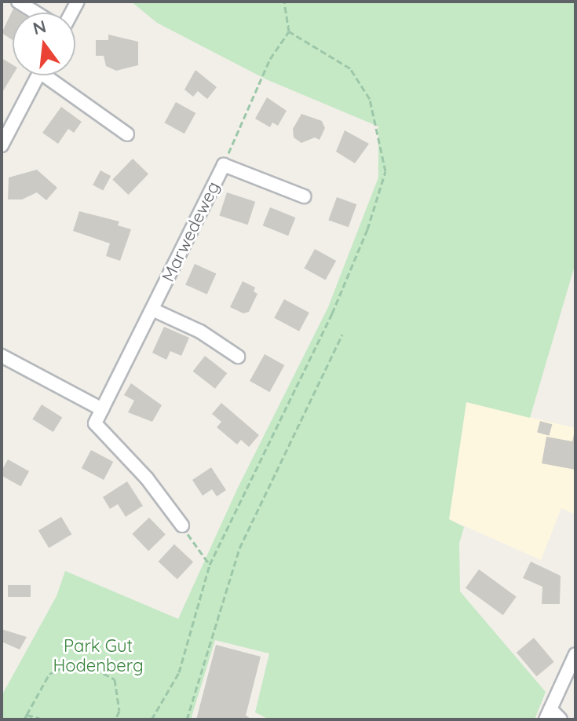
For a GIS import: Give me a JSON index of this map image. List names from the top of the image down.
{
  "streets": {
    "street": ["Marwedeweg"]
  },
  "parks": ["Park Gut Hodenberg"],
  "north": "top"
}
